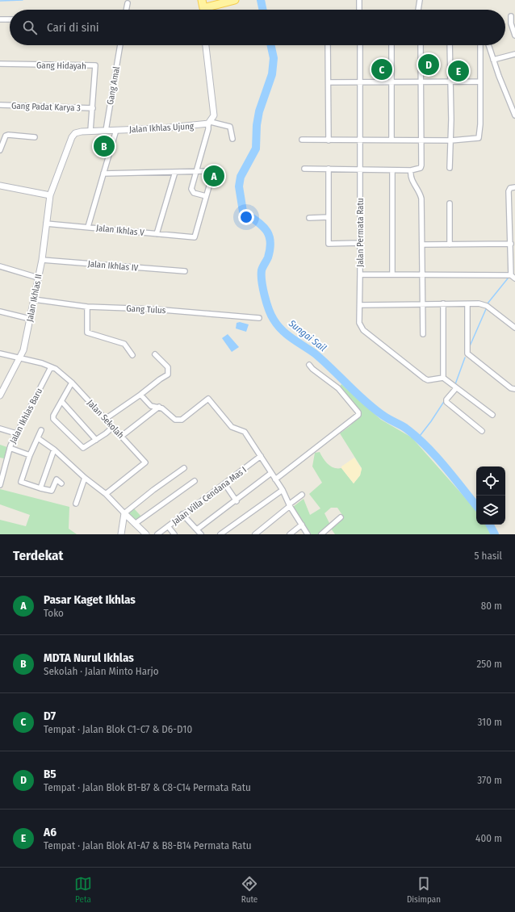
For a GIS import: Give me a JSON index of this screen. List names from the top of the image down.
{
  "streets": {
    "street": [
      "Gang Hidayah",
      "Gang Amal",
      "Gang Padat Karya 3",
      "Jalan Ikhlas Ujung",
      "Jalan Ikhlas V",
      "Jalan Permata Ratu",
      "Jalan Ikhlas IV",
      "Jalan Ikhlas II",
      "Gang Tulus",
      "Jalan Ikhlas Baru",
      "Jalan Sekolah",
      "Jalan Villa Cendana Mas I"
    ]
  },
  "crossings": [
    ["Gang Hidayah", "Gang Padat Karya 3"],
    ["Gang Hidayah", "Jalan Ikhlas Ujung"],
    ["Gang Amal", "Jalan Ikhlas Ujung"],
    ["Jalan Ikhlas Ujung", "Jalan Ikhlas II"],
    ["Jalan Ikhlas V", "Jalan Ikhlas II"],
    ["Jalan Ikhlas IV", "Jalan Ikhlas II"],
    ["Jalan Ikhlas II", "Gang Tulus"],
    ["Jalan Ikhlas II", "Jalan Sekolah"],
    ["Jalan Ikhlas Baru", "Jalan Sekolah"]
  ],
  "water": ["Sungai Sail"],
  "page": {
    "search": "Cari di sini",
    "pins": [
      "D",
      "C",
      "E",
      "B",
      "A"
    ],
    "heading": ["Terdekat", "5 hasil"],
    "list": [
      {
        "mark": "A",
        "name": "Pasar Kaget Ikhlas",
        "note": "Toko",
        "value": "80 m"
      },
      {
        "mark": "B",
        "name": "MDTA Nurul Ikhlas",
        "note": "Sekolah · Jalan Minto Harjo",
        "value": "250 m"
      },
      {
        "mark": "C",
        "name": "D7",
        "note": "Tempat · Jalan Blok C1-C7 & D6-D10",
        "value": "310 m"
      },
      {
        "mark": "D",
        "name": "B5",
        "note": "Tempat · Jalan Blok B1-B7 & C8-C14 Permata Ratu",
        "value": "370 m"
      },
      {
        "mark": "E",
        "name": "A6",
        "note": "Tempat · Jalan Blok A1-A7 & B8-B14 Permata Ratu",
        "value": "400 m"
      }
    ],
    "nav": ["Peta", "Rute", "Disimpan"]
  }
}
